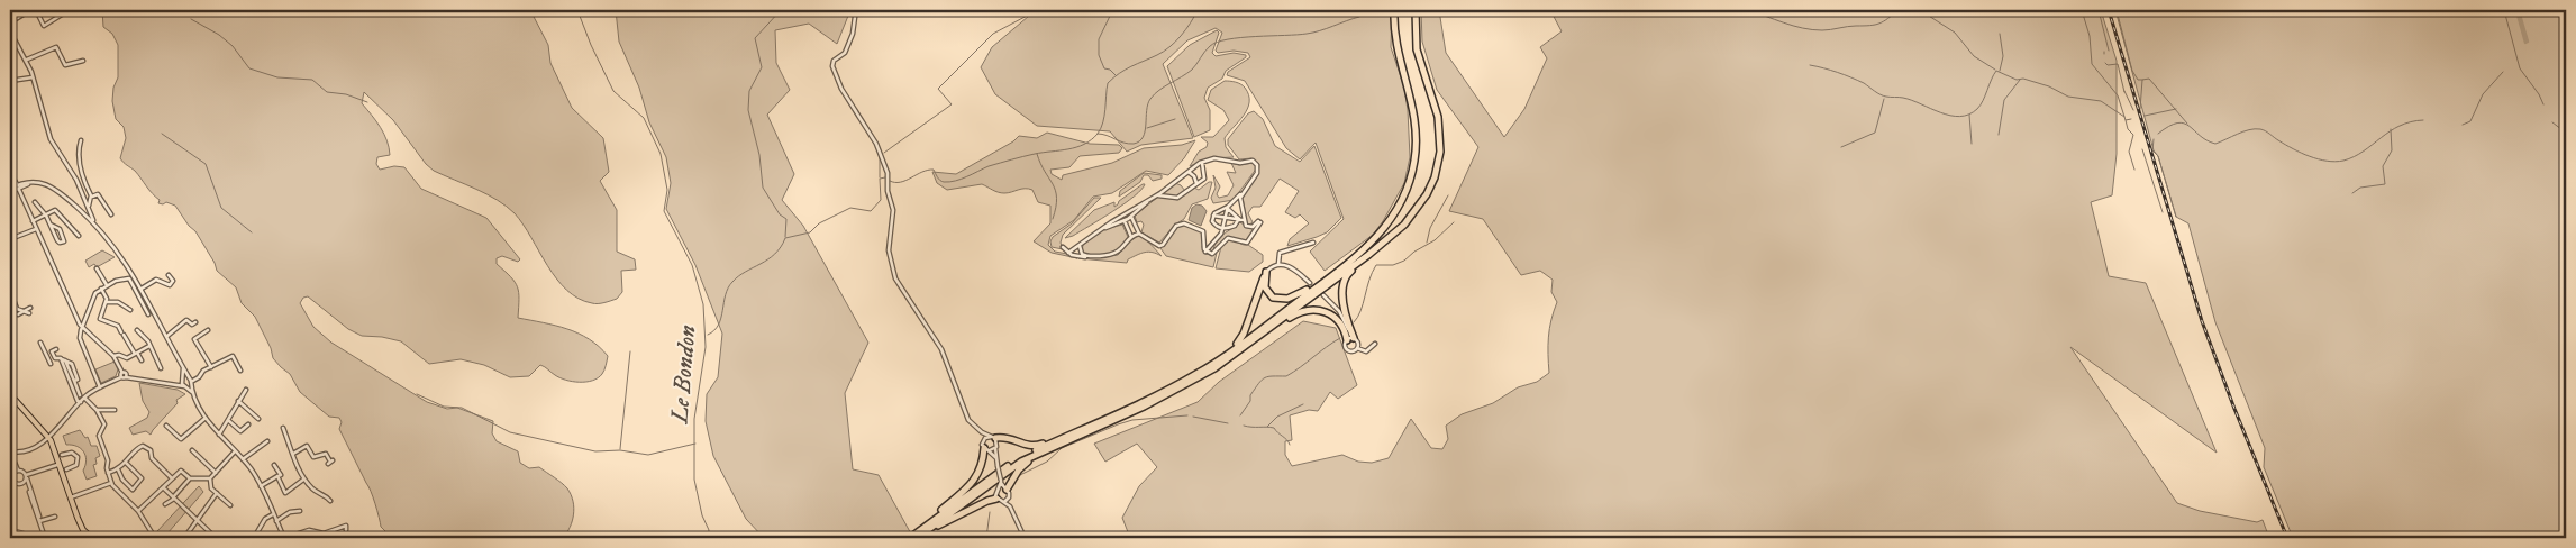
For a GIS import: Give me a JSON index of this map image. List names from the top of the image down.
{
  "water": ["Le Bondon"]
}
